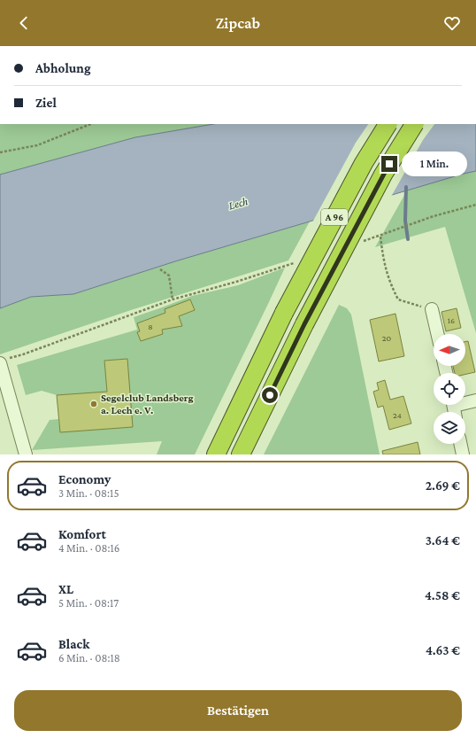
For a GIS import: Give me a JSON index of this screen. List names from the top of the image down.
{
  "streets": {
    "highway": ["A 96"]
  },
  "water": ["Lech"],
  "places": ["Segelclub Landsberg a. Lech e. V."],
  "house_numbers": [
    "16",
    "8",
    "20",
    "24"
  ],
  "north": "left",
  "page": {
    "header": "Zipcab",
    "banner": ["Abholung", "Ziel"],
    "bubble": "1 Min.",
    "list": [
      {
        "name": "Economy",
        "note": "3 Min. · 08:15",
        "value": "2.69 €"
      },
      {
        "name": "Komfort",
        "note": "4 Min. · 08:16",
        "value": "3.64 €"
      },
      {
        "name": "XL",
        "note": "5 Min. · 08:17",
        "value": "4.58 €"
      },
      {
        "name": "Black",
        "note": "6 Min. · 08:18",
        "value": "4.63 €"
      }
    ],
    "buttons": "Bestätigen"
  }
}
